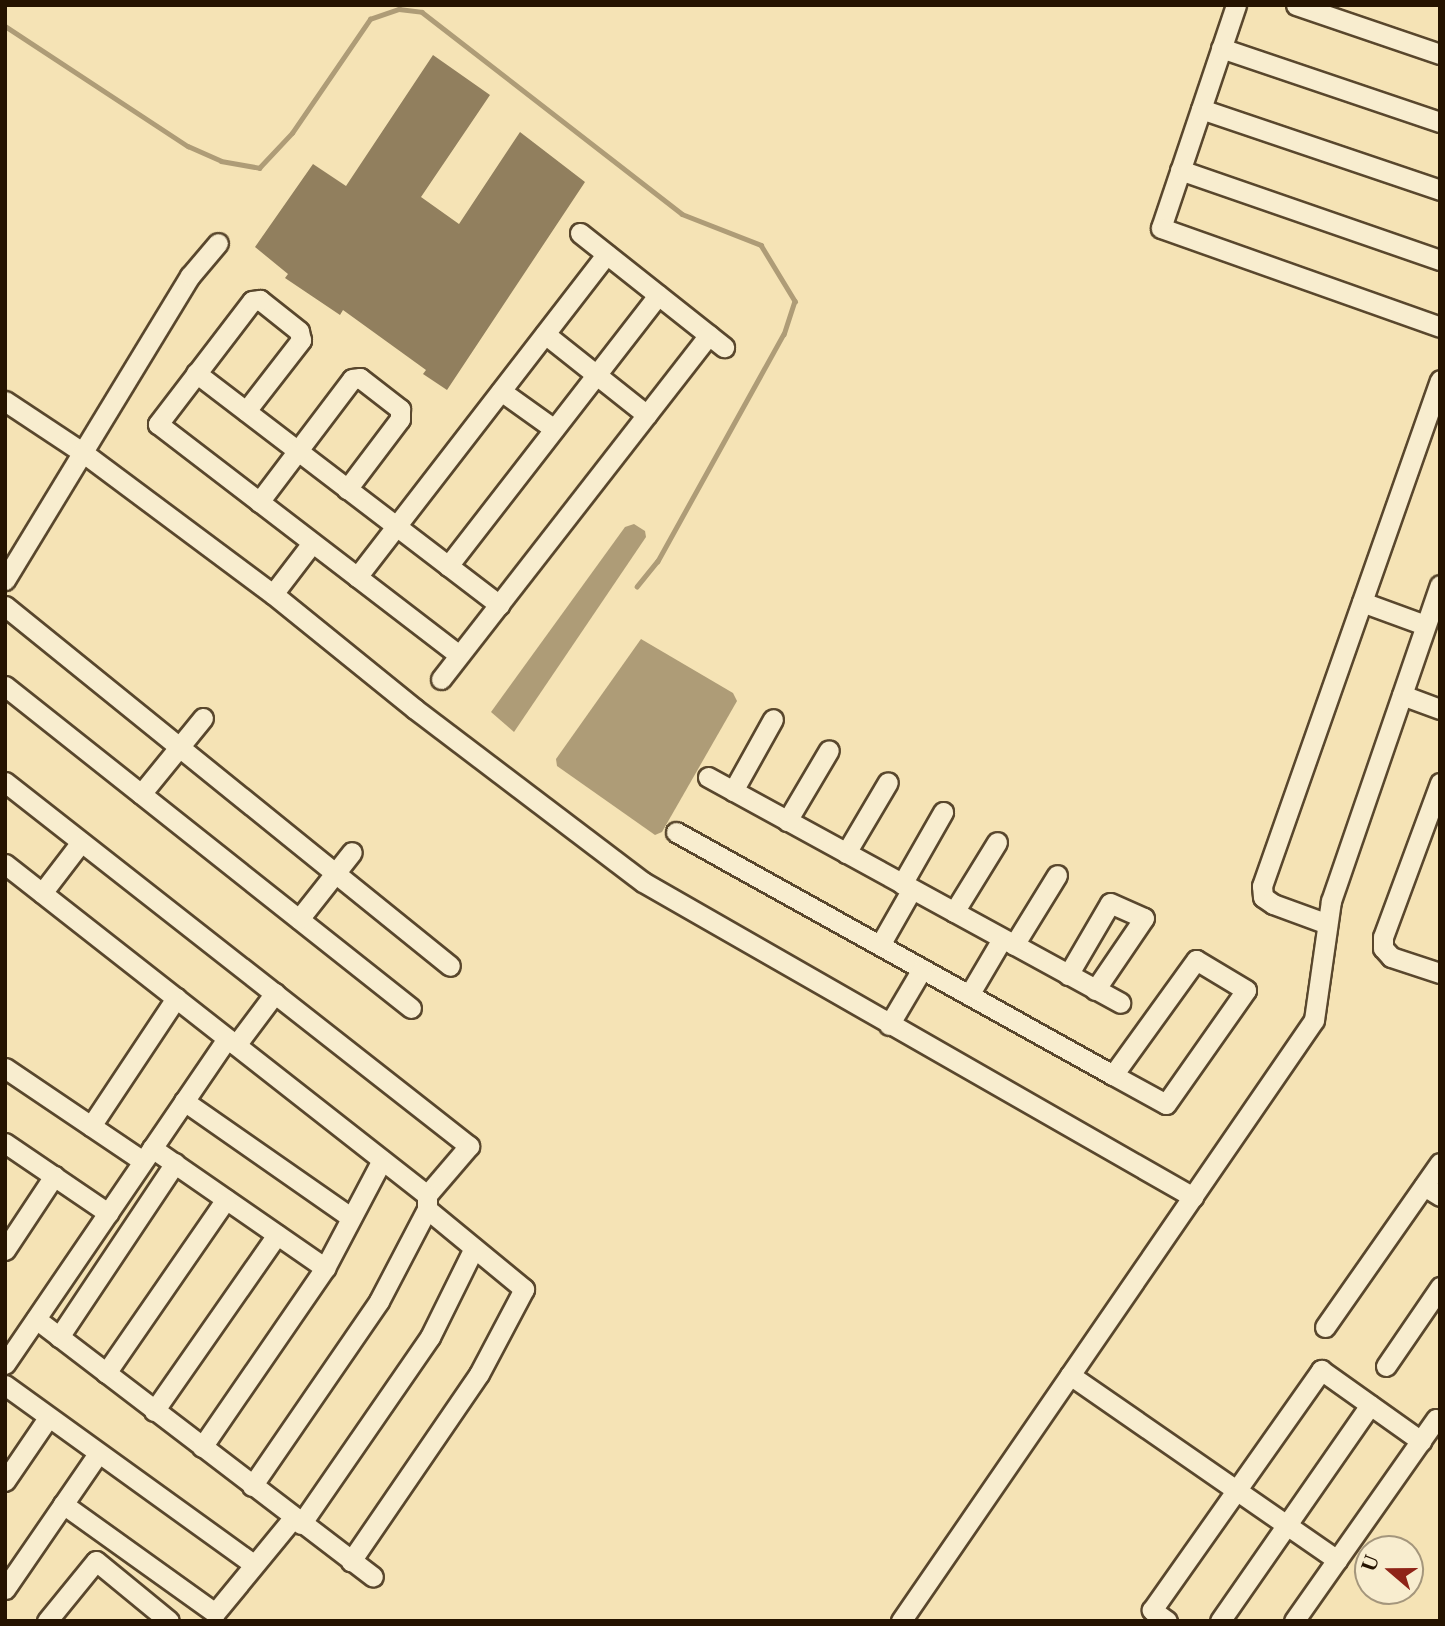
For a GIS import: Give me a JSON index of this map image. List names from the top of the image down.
{
  "north": "left"
}
